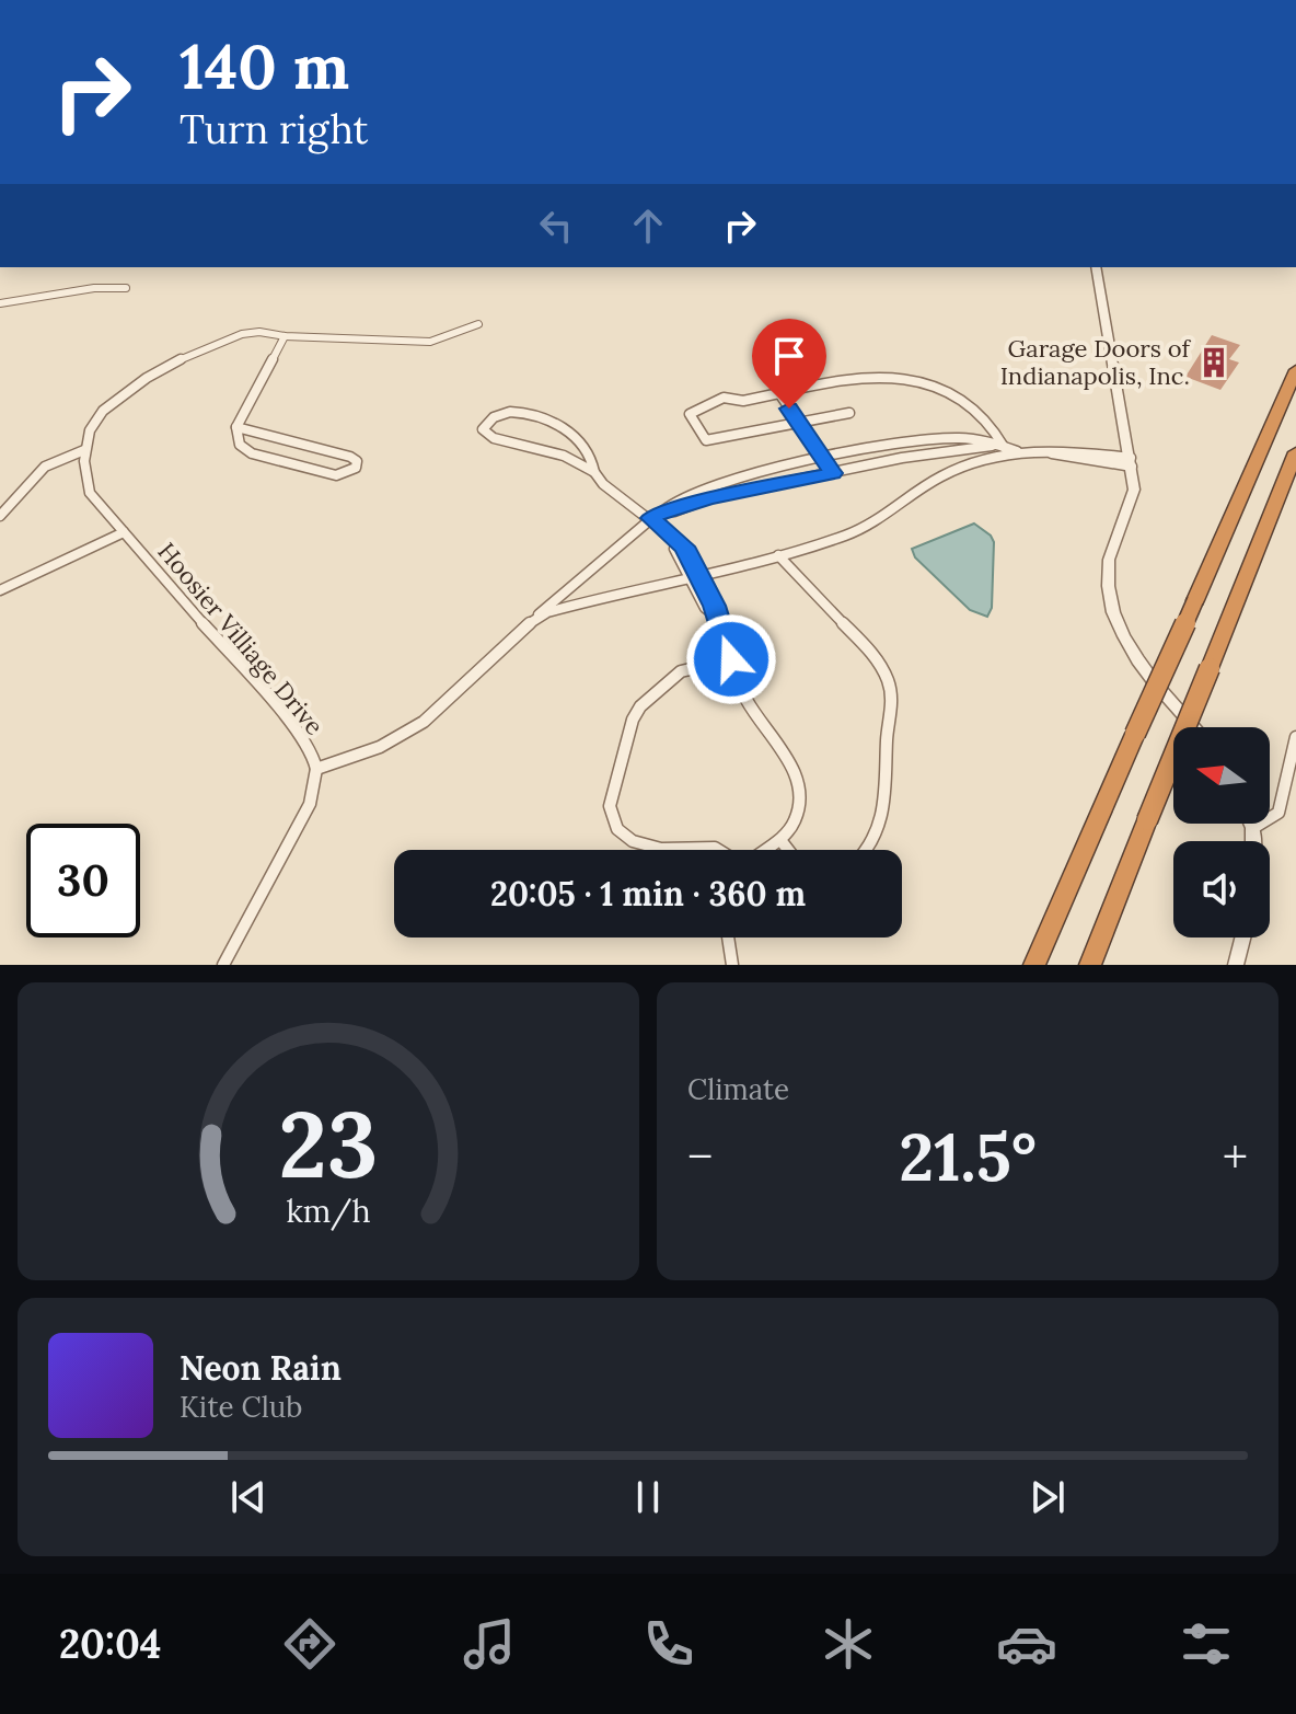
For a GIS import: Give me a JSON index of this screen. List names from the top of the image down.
{
  "streets": {
    "street": ["Hoosier Villiage Drive"]
  },
  "places": {
    "building": ["Garage Doors of Indianapolis, Inc."]
  },
  "north": "left",
  "page": {
    "turn": ["140 m", "Turn right"],
    "limit": "30",
    "trip": "20:05 · 1 min · 360 m",
    "tile": "Climate",
    "heat": ["−", "21.5°", "+"],
    "song": ["Neon Rain", "Kite Club"],
    "tabs": "20:04",
    "gauge": ["23", "km/h"]
  }
}
